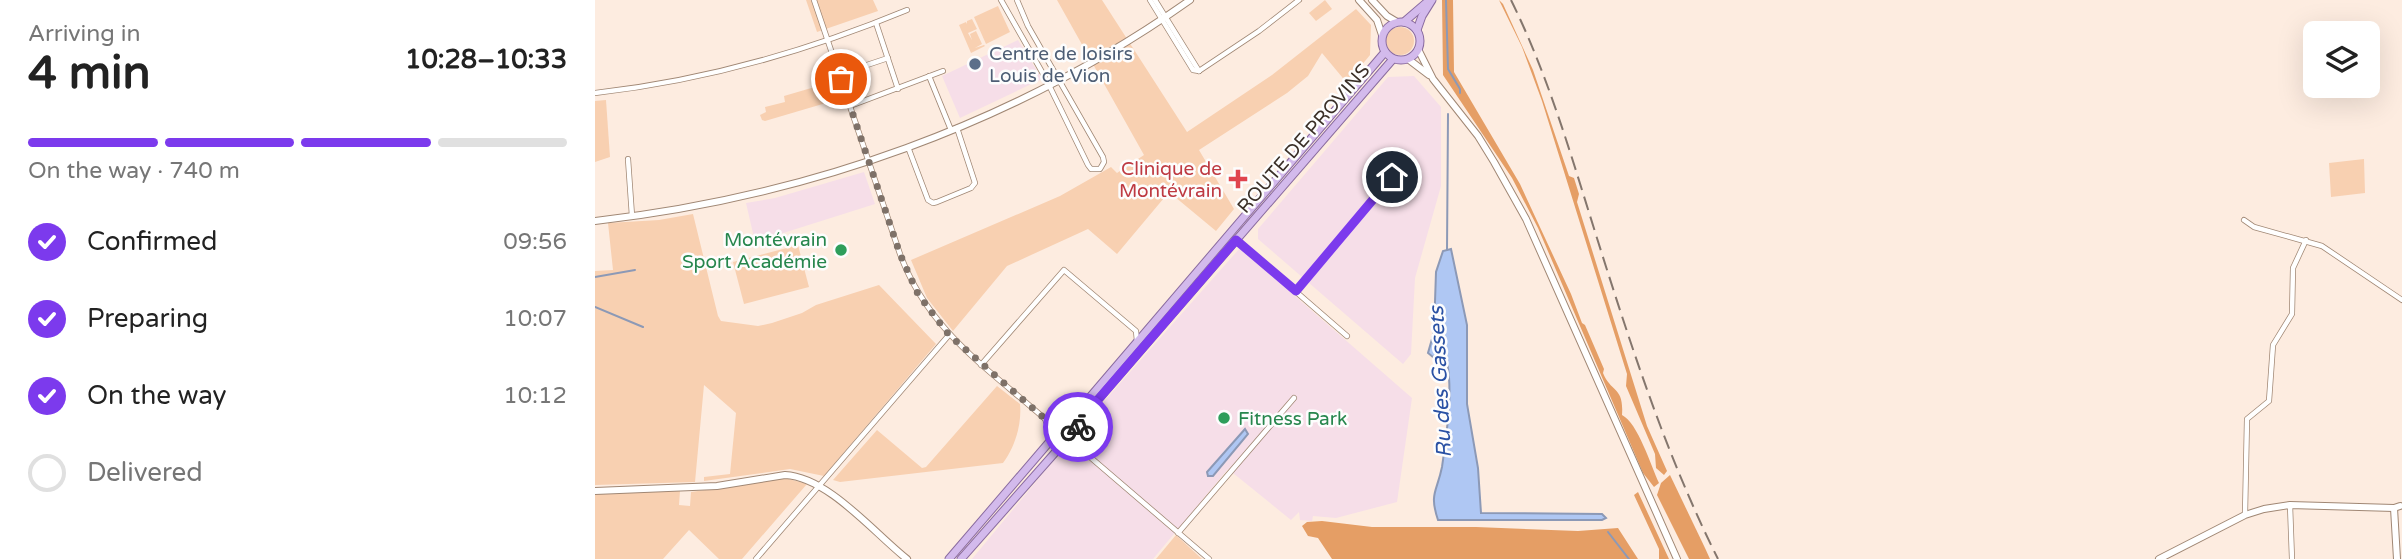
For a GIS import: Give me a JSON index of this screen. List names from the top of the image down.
{
  "streets": {
    "main road": ["ROUTE DE PROVINS"]
  },
  "water": ["Ru des Gassets"],
  "places": {
    "other": ["Centre de loisirs Louis de Vion", "Montévrain Sport Académie", "Fitness Park"],
    "health": ["Clinique de Montévrain"]
  },
  "page": {
    "heading": ["4 min", "Arriving in", "10:28–10:33"],
    "bar": "On the way · 740 m",
    "list": [
      ["Confirmed", "09:56"],
      ["Preparing", "10:07"],
      ["On the way", "10:12"],
      "Delivered"
    ]
  }
}
